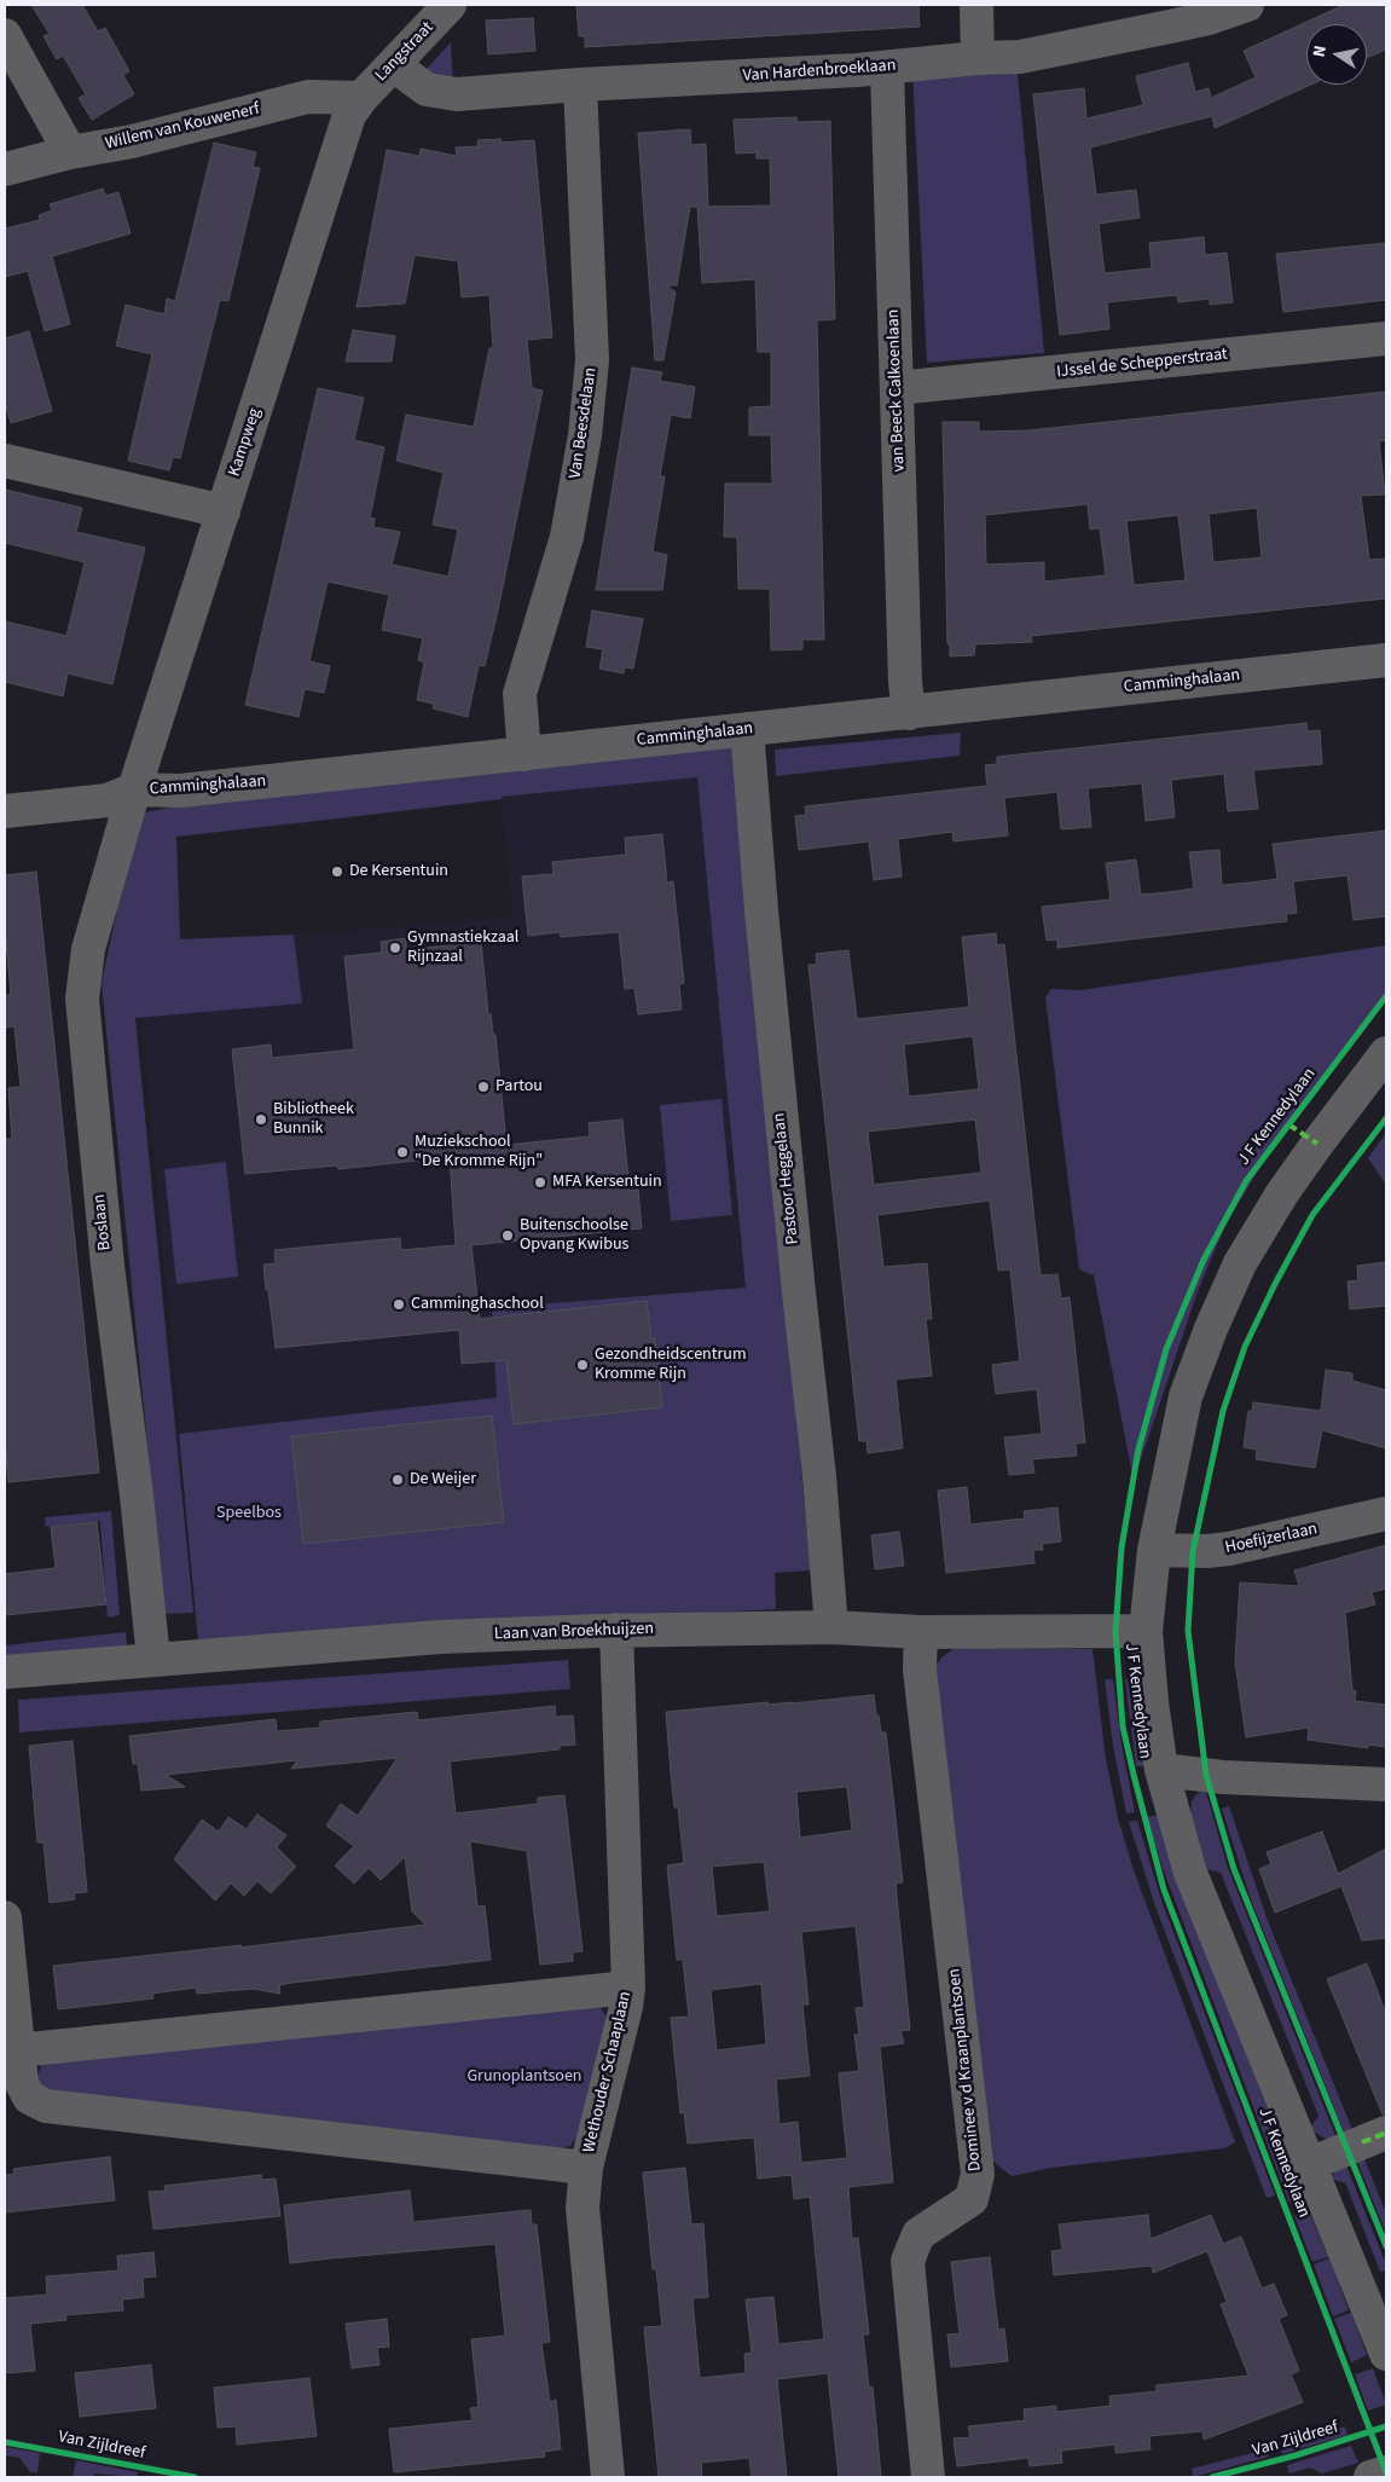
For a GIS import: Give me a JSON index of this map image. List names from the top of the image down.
{
  "streets": {
    "street": [
      "Langstraat",
      "Van Hardenbroeklaan",
      "Willem van Kouwenerf",
      "IJssel de Schepperstraat",
      "van Beeck Calkoenlaan",
      "Van Beesdelaan",
      "Kampweg",
      "Camminghalaan",
      "J F Kennedylaan",
      "Pastoor Heggelaan",
      "Boslaan",
      "Hoefijzerlaan",
      "Laan van Broekhuijzen",
      "Dominee v d Kraanplantsoen",
      "Wethouder Schaaplaan"
    ],
    "cycle path": ["Van Zijldreef"]
  },
  "crossings": [
    ["Langstraat", "Van Hardenbroeklaan"],
    ["Langstraat", "Willem van Kouwenerf"],
    ["Langstraat", "Kampweg"],
    ["Van Hardenbroeklaan", "van Beeck Calkoenlaan"],
    ["Van Hardenbroeklaan", "Van Beesdelaan"],
    ["Willem van Kouwenerf", "Kampweg"],
    ["IJssel de Schepperstraat", "van Beeck Calkoenlaan"],
    ["van Beeck Calkoenlaan", "Camminghalaan"],
    ["Van Beesdelaan", "Camminghalaan"],
    ["Kampweg", "Camminghalaan"],
    ["Kampweg", "Boslaan"],
    ["Camminghalaan", "Pastoor Heggelaan"],
    ["Camminghalaan", "Boslaan"],
    ["J F Kennedylaan", "Hoefijzerlaan"],
    ["J F Kennedylaan", "Laan van Broekhuijzen"],
    ["Pastoor Heggelaan", "Laan van Broekhuijzen"],
    ["Boslaan", "Laan van Broekhuijzen"],
    ["Laan van Broekhuijzen", "Dominee v d Kraanplantsoen"],
    ["Laan van Broekhuijzen", "Wethouder Schaaplaan"]
  ],
  "parks": ["Speelbos", "Grunoplantsoen"],
  "places": [
    "De Kersentuin",
    "Gymnastiekzaal Rijnzaal",
    "Partou",
    "Bibliotheek Bunnik",
    "Muziekschool \"De Kromme Rijn\"",
    "MFA Kersentuin",
    "Buitenschoolse Opvang Kwibus",
    "Camminghaschool",
    "Gezondheidscentrum Kromme Rijn",
    "De Weijer"
  ],
  "north": "left"
}
